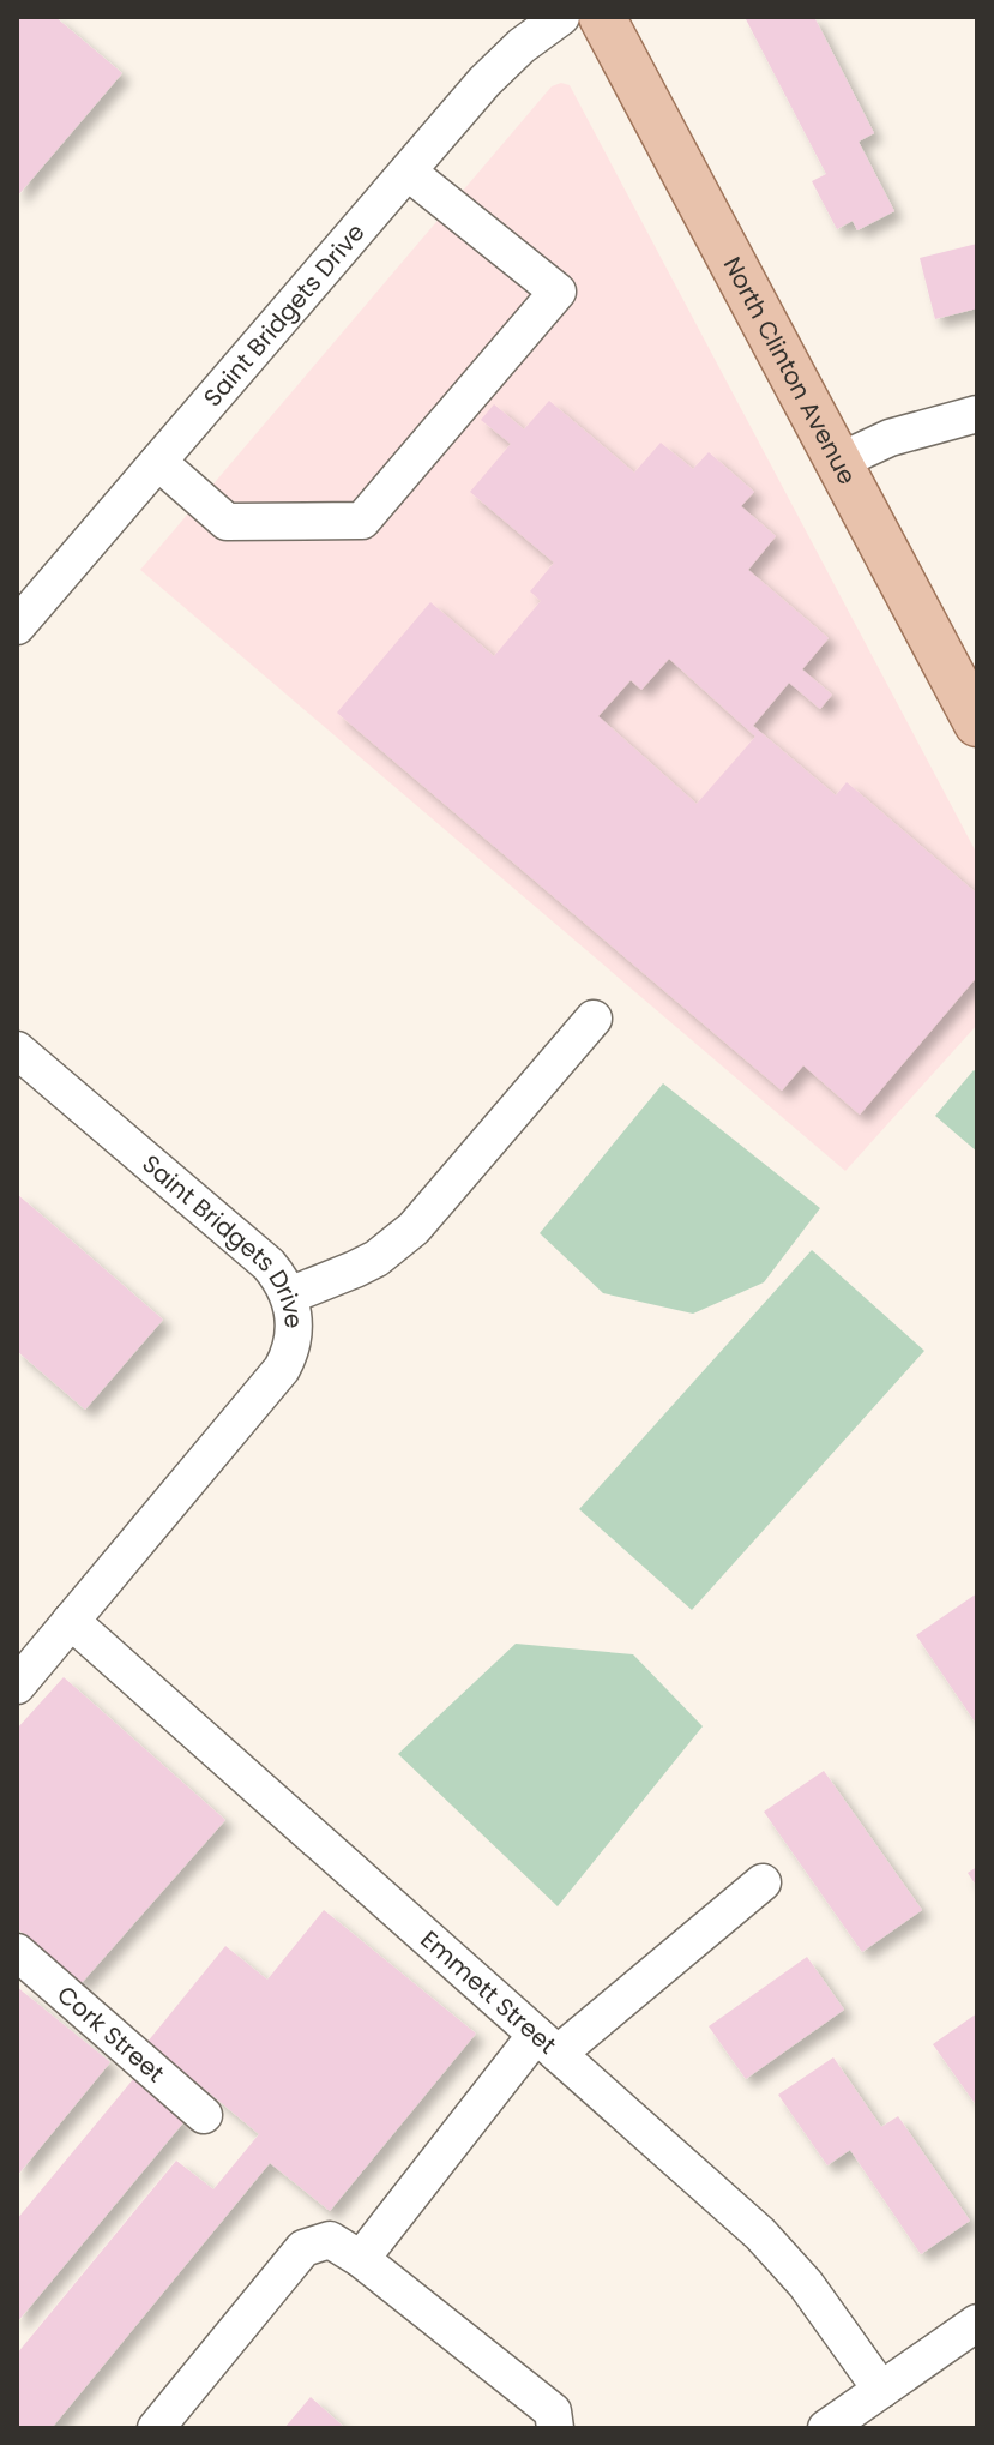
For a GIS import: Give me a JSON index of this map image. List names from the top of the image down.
{
  "streets": {
    "main road": ["North Clinton Avenue"],
    "street": ["Saint Bridgets Drive", "Emmett Street", "Cork Street"]
  },
  "crossings": [
    ["Saint Bridgets Drive", "Emmett Street"]
  ]
}
